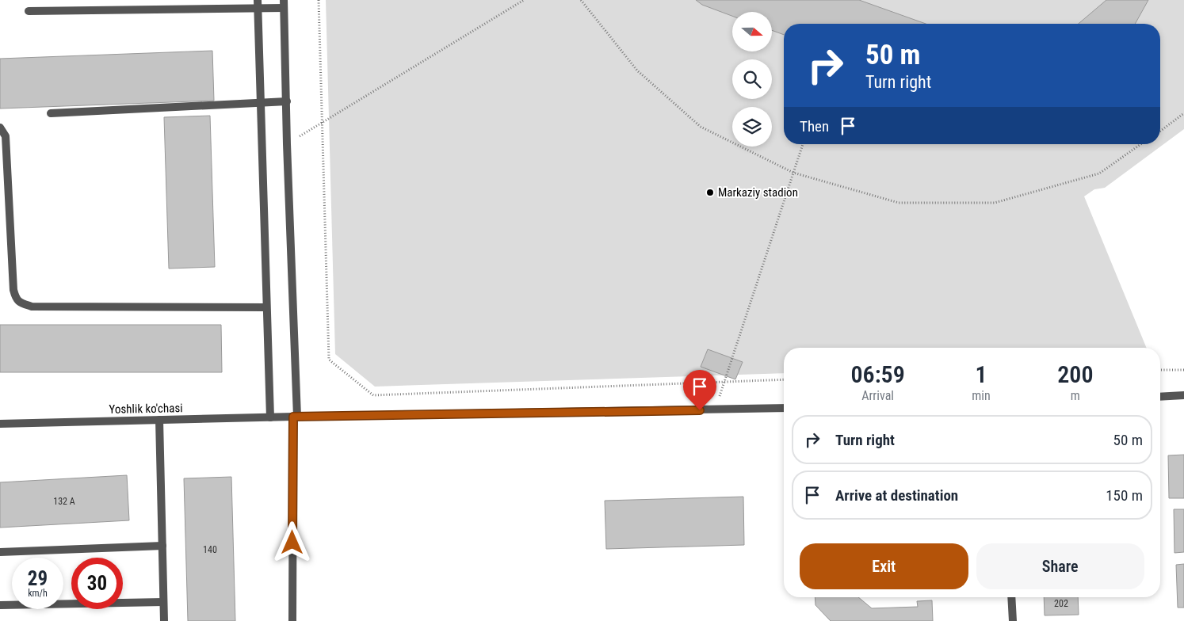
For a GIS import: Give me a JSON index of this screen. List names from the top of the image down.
{
  "streets": {
    "street": ["Yoshlik ko'chasi"]
  },
  "places": ["Markaziy stadion"],
  "house_numbers": ["132 А", "140", "202"],
  "north": "right",
  "page": {
    "turn": ["50 m", "Turn right"],
    "then": "Then",
    "eta": [
      "06:59",
      "Arrival",
      "1",
      "min",
      "200",
      "m"
    ],
    "list": [
      {
        "name": "Turn right",
        "value": "50 m"
      },
      {
        "name": "Arrive at destination",
        "value": "150 m"
      }
    ],
    "buttons": ["Exit", "Share"],
    "speed": "29 km/h",
    "limit": "30"
  }
}
